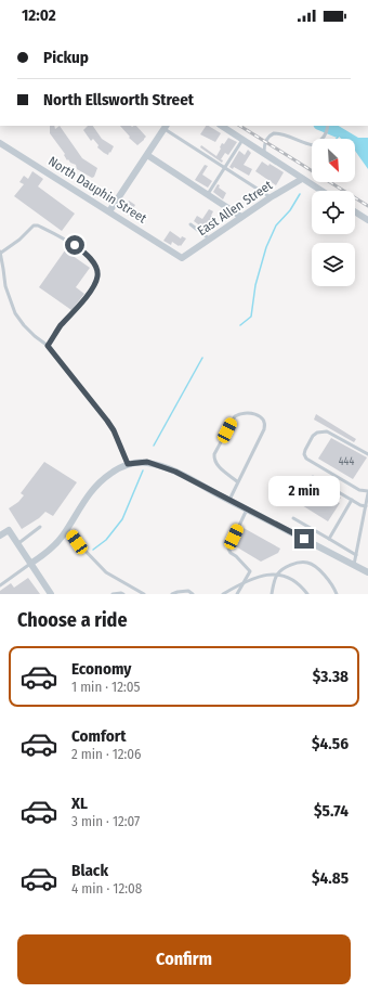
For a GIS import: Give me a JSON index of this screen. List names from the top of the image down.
{
  "streets": {
    "street": ["North Dauphin Street", "East Allen Street"]
  },
  "crossings": [
    ["North Dauphin Street", "East Allen Street"]
  ],
  "house_numbers": ["444"],
  "north": "bottom right",
  "page": {
    "status": "12:02",
    "banner": ["Pickup", "North Ellsworth Street"],
    "bubble": "2 min",
    "heading": "Choose a ride",
    "list": [
      {
        "name": "Economy",
        "note": "1 min · 12:05",
        "value": "$3.38"
      },
      {
        "name": "Comfort",
        "note": "2 min · 12:06",
        "value": "$4.56"
      },
      {
        "name": "XL",
        "note": "3 min · 12:07",
        "value": "$5.74"
      },
      {
        "name": "Black",
        "note": "4 min · 12:08",
        "value": "$4.85"
      }
    ],
    "buttons": "Confirm"
  }
}
